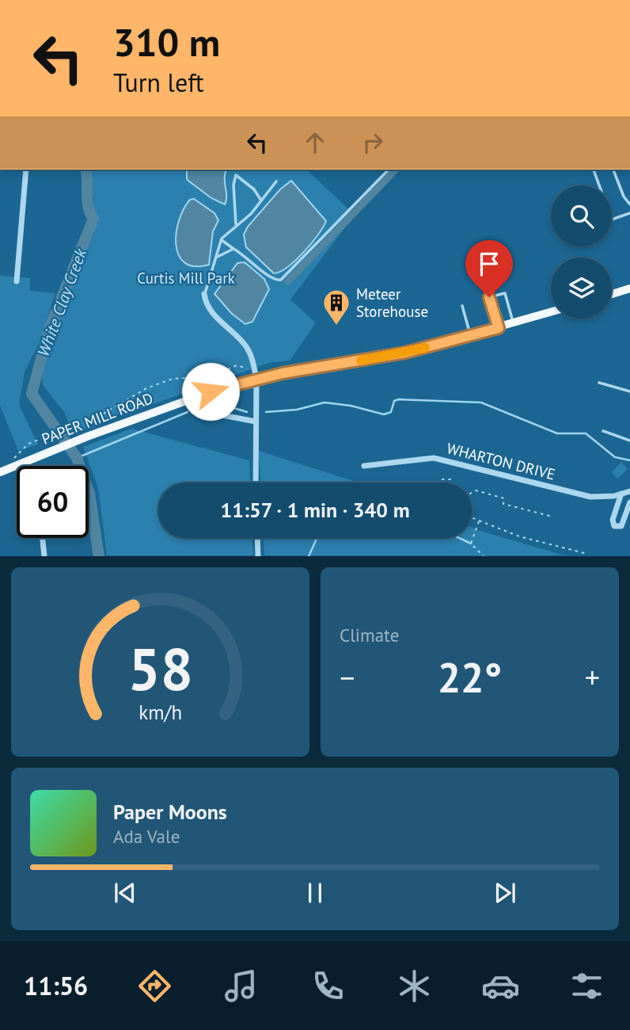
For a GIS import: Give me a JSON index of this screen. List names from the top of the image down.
{
  "streets": {
    "main road": ["PAPER MILL ROAD"],
    "street": ["WHARTON DRIVE"]
  },
  "water": ["White Clay Creek"],
  "parks": ["Curtis Mill Park"],
  "places": {
    "building": ["Meteer Storehouse"]
  },
  "page": {
    "turn": ["310 m", "Turn left"],
    "limit": "60",
    "trip": "11:57 · 1 min · 340 m",
    "tile": "Climate",
    "heat": ["−", "22°", "+"],
    "song": ["Paper Moons", "Ada Vale"],
    "tabs": "11:56",
    "gauge": ["58", "km/h"]
  }
}
